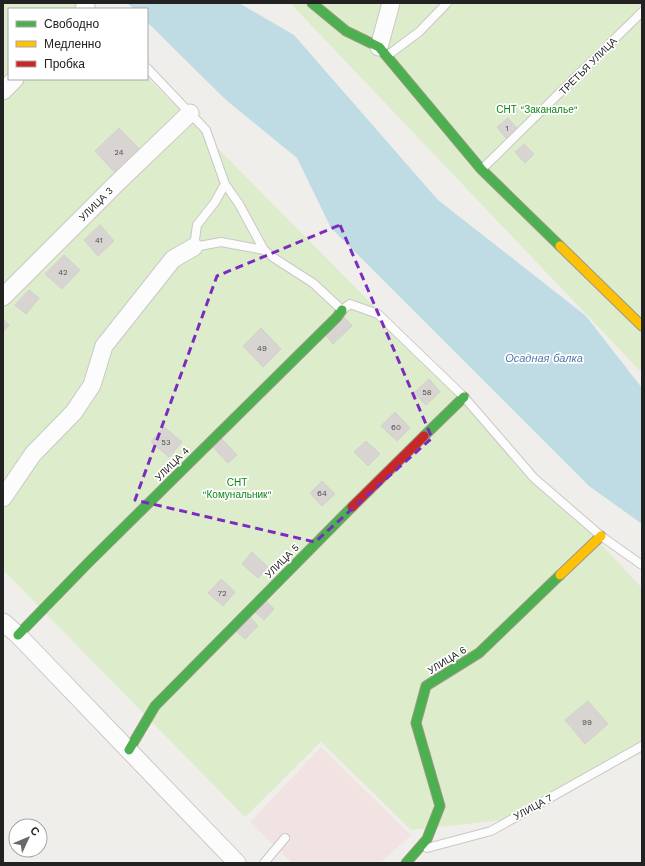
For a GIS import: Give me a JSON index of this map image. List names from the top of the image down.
{
  "streets": {
    "street": [
      "УЛИЦА 3",
      "УЛИЦА 4",
      "УЛИЦА 5",
      "УЛИЦА 6"
    ],
    "lane": ["ТРЕТЬЯ УЛИЦА", "УЛИЦА 7"]
  },
  "crossings": [
    ["УЛИЦА 6", "УЛИЦА 7"]
  ],
  "water": ["Осадная балка"],
  "parks": ["СНТ \"Заканалье\"", "СНТ \"Комунальник\""],
  "house_numbers": [
    "1",
    "24",
    "41",
    "42",
    "49",
    "58",
    "60",
    "53",
    "64",
    "72",
    "99"
  ],
  "legend": ["Свободно", "Медленно", "Пробка"],
  "north": "top right"
}
